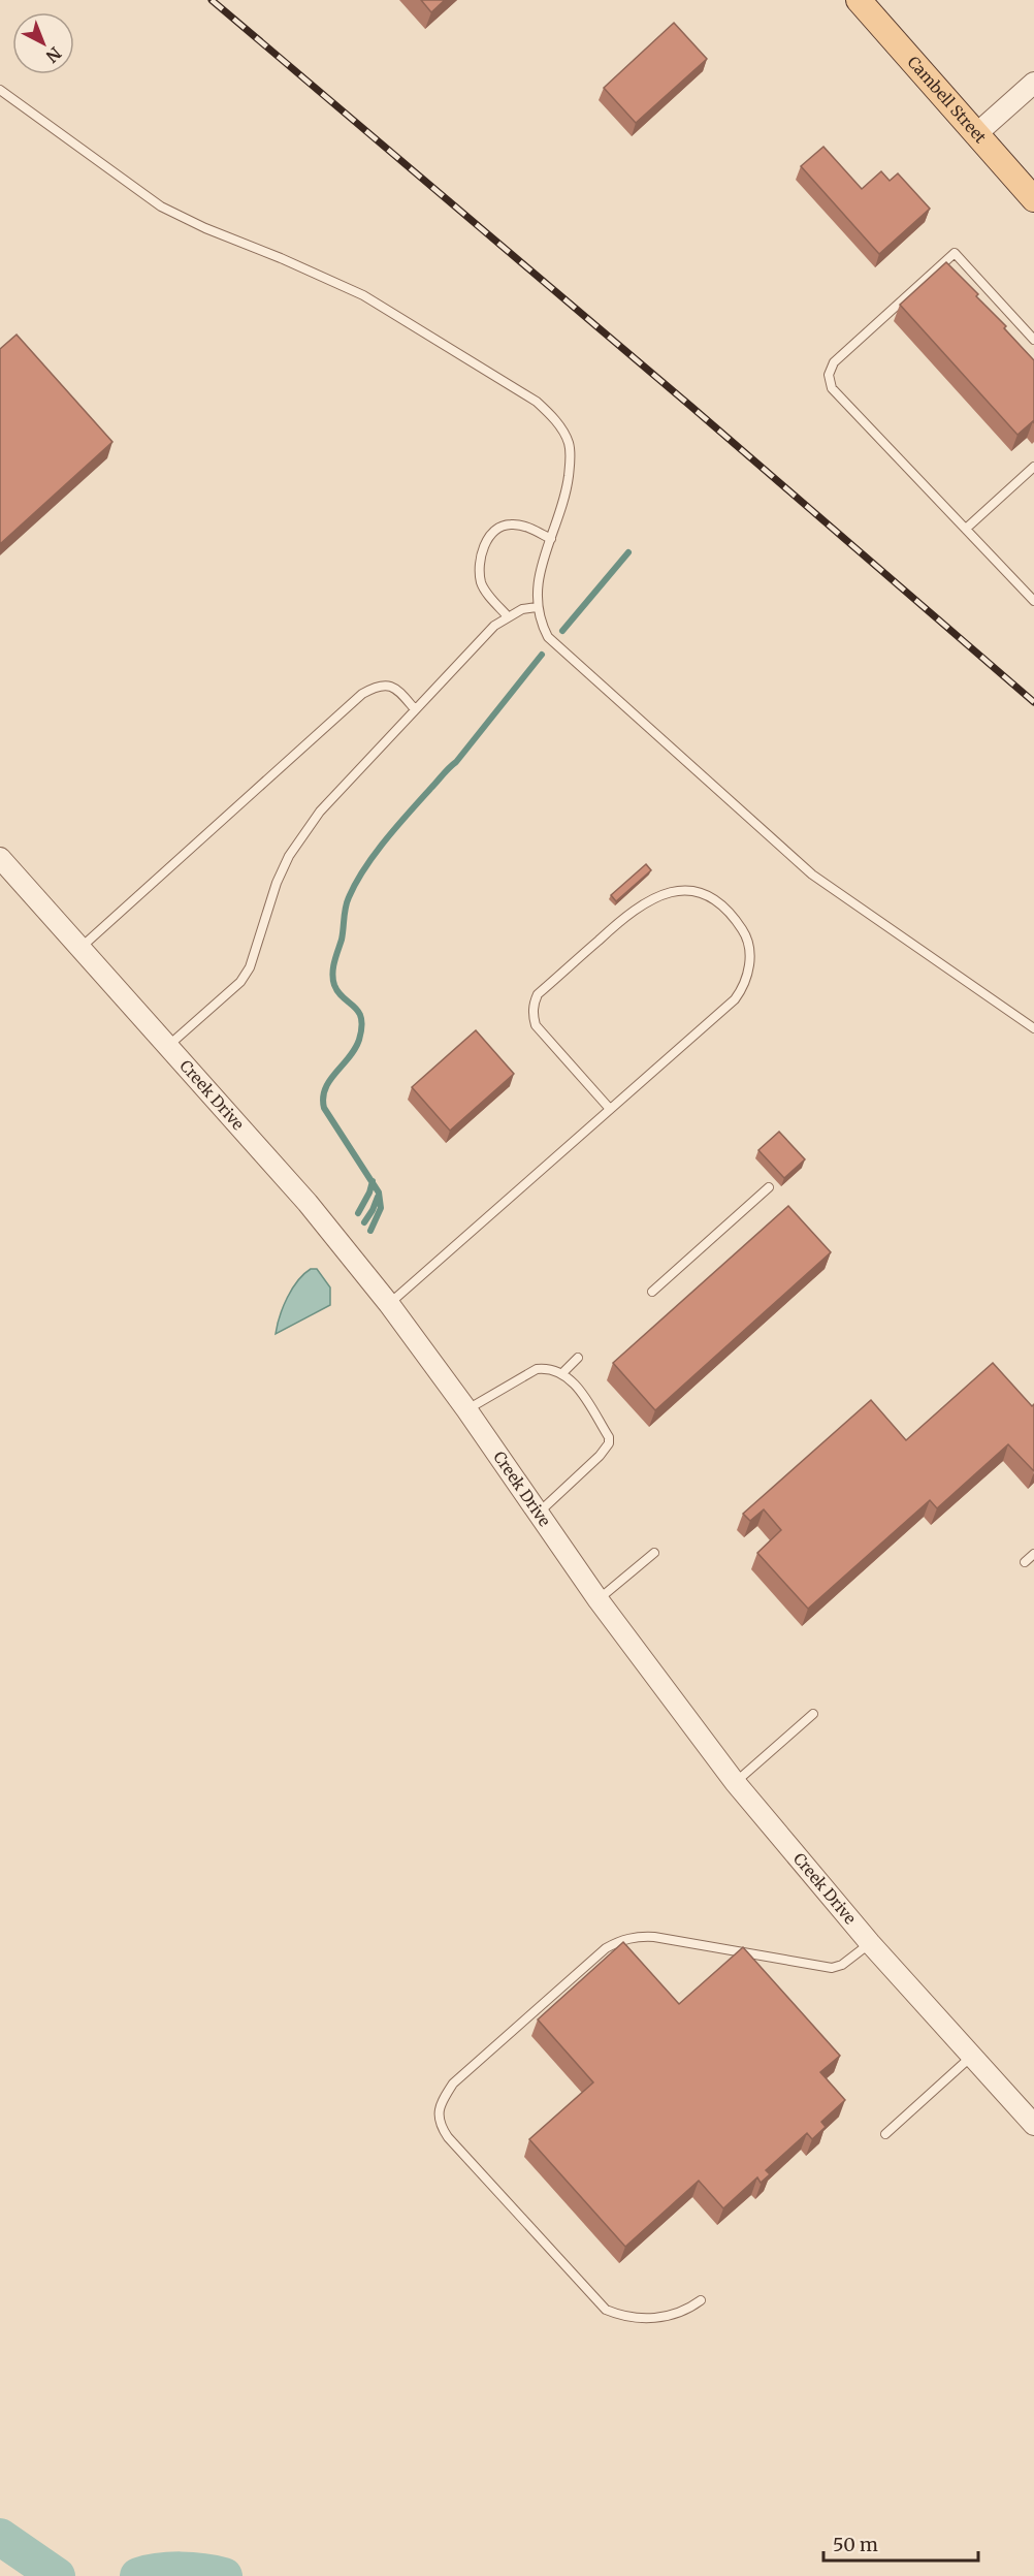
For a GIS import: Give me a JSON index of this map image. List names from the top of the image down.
{
  "streets": {
    "main road": ["Cambell Street"],
    "street": ["Creek Drive"]
  },
  "scale_bar": "50 m",
  "north": "bottom right"
}
